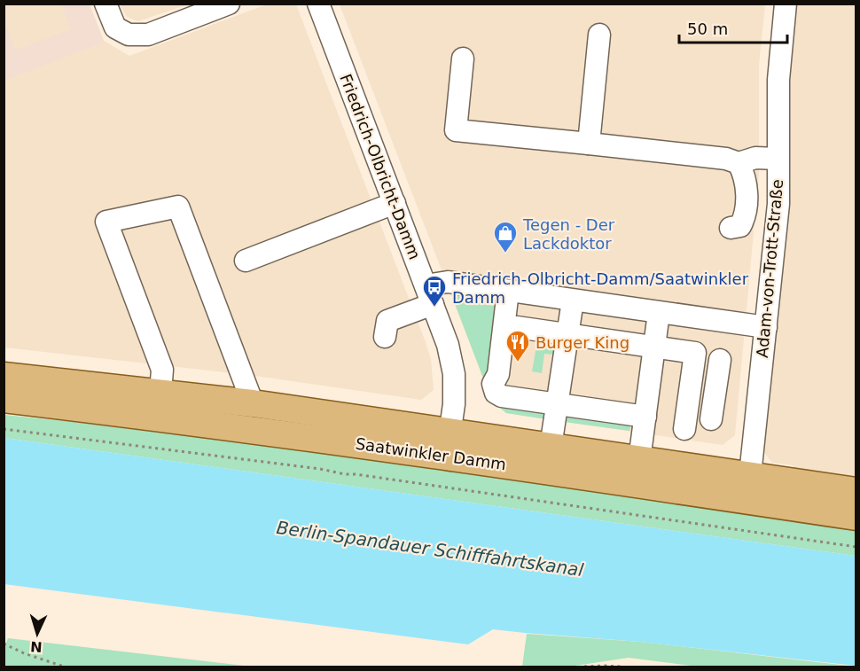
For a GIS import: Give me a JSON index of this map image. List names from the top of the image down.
{
  "streets": {
    "main road": ["Saatwinkler Damm"],
    "street": ["Friedrich-Olbricht-Damm", "Adam-von-Trott-Straße"]
  },
  "crossings": [
    ["Friedrich-Olbricht-Damm", "Saatwinkler Damm"],
    ["Adam-von-Trott-Straße", "Saatwinkler Damm"]
  ],
  "water": ["Berlin-Spandauer Schifffahrtskanal"],
  "places": {
    "shop": ["Tegen - Der Lackdoktor"],
    "bus stop": ["Friedrich-Olbricht-Damm/Saatwinkler Damm"],
    "restaurant": ["Burger King"]
  },
  "scale_bar": "50 m",
  "north": "bottom"
}
